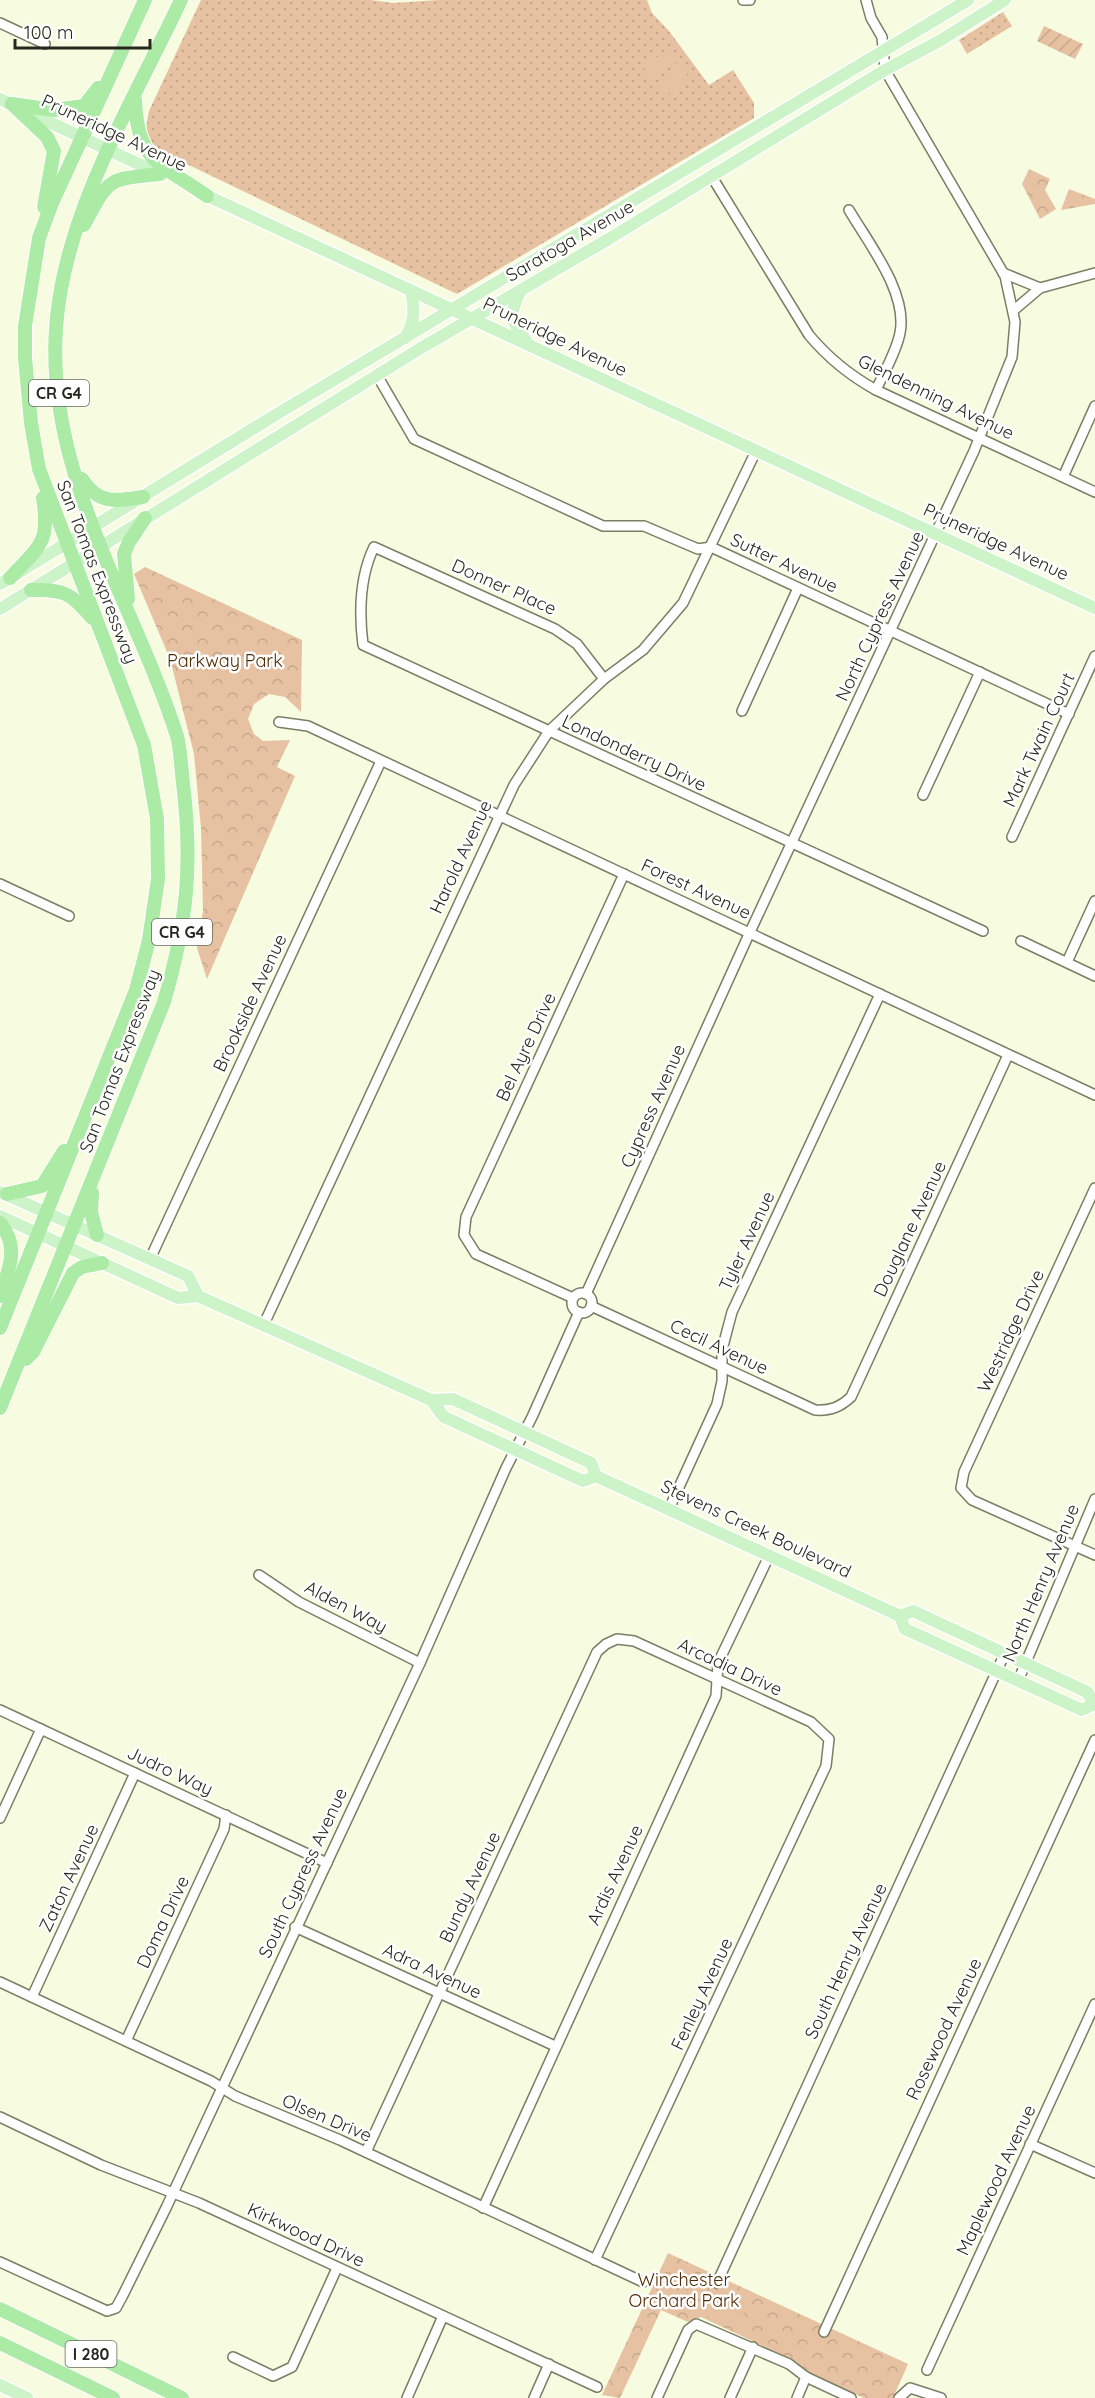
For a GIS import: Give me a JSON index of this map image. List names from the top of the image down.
{
  "streets": {
    "highway": ["CR G4", "San Tomas Expressway", "I 280"],
    "main road": ["Pruneridge Avenue", "Saratoga Avenue", "Stevens Creek Boulevard"],
    "street": [
      "Glendenning Avenue",
      "Sutter Avenue",
      "Donner Place",
      "North Cypress Avenue",
      "Mark Twain Court",
      "Londonderry Drive",
      "Harold Avenue",
      "Forest Avenue",
      "Brookside Avenue",
      "Bel Ayre Drive",
      "Cypress Avenue",
      "Douglane Avenue",
      "Tyler Avenue",
      "Westridge Drive",
      "Cecil Avenue",
      "North Henry Avenue",
      "Alden Way",
      "Arcadia Drive",
      "Judro Way",
      "South Cypress Avenue",
      "Ardis Avenue",
      "Zaton Avenue",
      "Bundy Avenue",
      "Doma Drive",
      "South Henry Avenue",
      "Adra Avenue",
      "Fenley Avenue",
      "Rosewood Avenue",
      "Olsen Drive",
      "Maplewood Avenue",
      "Kirkwood Drive"
    ]
  },
  "crossings": [
    ["Pruneridge Avenue", "Saratoga Avenue"],
    ["Pruneridge Avenue", "San Tomas Expressway"],
    ["Pruneridge Avenue", "North Cypress Avenue"],
    ["Pruneridge Avenue", "Harold Avenue"],
    ["Saratoga Avenue", "Glendenning Avenue"],
    ["Saratoga Avenue", "Sutter Avenue"],
    ["Saratoga Avenue", "San Tomas Expressway"],
    ["Saratoga Avenue", "North Cypress Avenue"],
    ["Glendenning Avenue", "North Cypress Avenue"],
    ["Sutter Avenue", "North Cypress Avenue"],
    ["Sutter Avenue", "Mark Twain Court"],
    ["Sutter Avenue", "Harold Avenue"],
    ["San Tomas Expressway", "Stevens Creek Boulevard"],
    ["Donner Place", "Londonderry Drive"],
    ["Donner Place", "Harold Avenue"],
    ["North Cypress Avenue", "Londonderry Drive"],
    ["North Cypress Avenue", "Forest Avenue"],
    ["North Cypress Avenue", "Cypress Avenue"],
    ["Londonderry Drive", "Harold Avenue"],
    ["Harold Avenue", "Forest Avenue"],
    ["Harold Avenue", "Stevens Creek Boulevard"],
    ["Forest Avenue", "Brookside Avenue"],
    ["Forest Avenue", "Bel Ayre Drive"],
    ["Forest Avenue", "Cypress Avenue"],
    ["Forest Avenue", "Douglane Avenue"],
    ["Forest Avenue", "Tyler Avenue"],
    ["Bel Ayre Drive", "Cypress Avenue"],
    ["Bel Ayre Drive", "Cecil Avenue"],
    ["Cypress Avenue", "Cecil Avenue"],
    ["Douglane Avenue", "Cecil Avenue"],
    ["Tyler Avenue", "Cecil Avenue"],
    ["Tyler Avenue", "Stevens Creek Boulevard"],
    ["Westridge Drive", "North Henry Avenue"],
    ["Stevens Creek Boulevard", "North Henry Avenue"],
    ["Stevens Creek Boulevard", "South Cypress Avenue"],
    ["Stevens Creek Boulevard", "Ardis Avenue"],
    ["Stevens Creek Boulevard", "South Henry Avenue"],
    ["Alden Way", "South Cypress Avenue"],
    ["Arcadia Drive", "Ardis Avenue"],
    ["Arcadia Drive", "Bundy Avenue"],
    ["Arcadia Drive", "Fenley Avenue"],
    ["Judro Way", "South Cypress Avenue"],
    ["Judro Way", "Zaton Avenue"],
    ["Judro Way", "Doma Drive"],
    ["South Cypress Avenue", "Adra Avenue"],
    ["South Cypress Avenue", "Olsen Drive"],
    ["South Cypress Avenue", "Kirkwood Drive"],
    ["Ardis Avenue", "Adra Avenue"],
    ["Ardis Avenue", "Olsen Drive"],
    ["Zaton Avenue", "Olsen Drive"],
    ["Bundy Avenue", "Adra Avenue"],
    ["Bundy Avenue", "Olsen Drive"],
    ["Doma Drive", "Olsen Drive"],
    ["Fenley Avenue", "Olsen Drive"]
  ],
  "parks": ["Parkway Park", "Winchester Orchard Park"],
  "scale_bar": "100 m"
}
